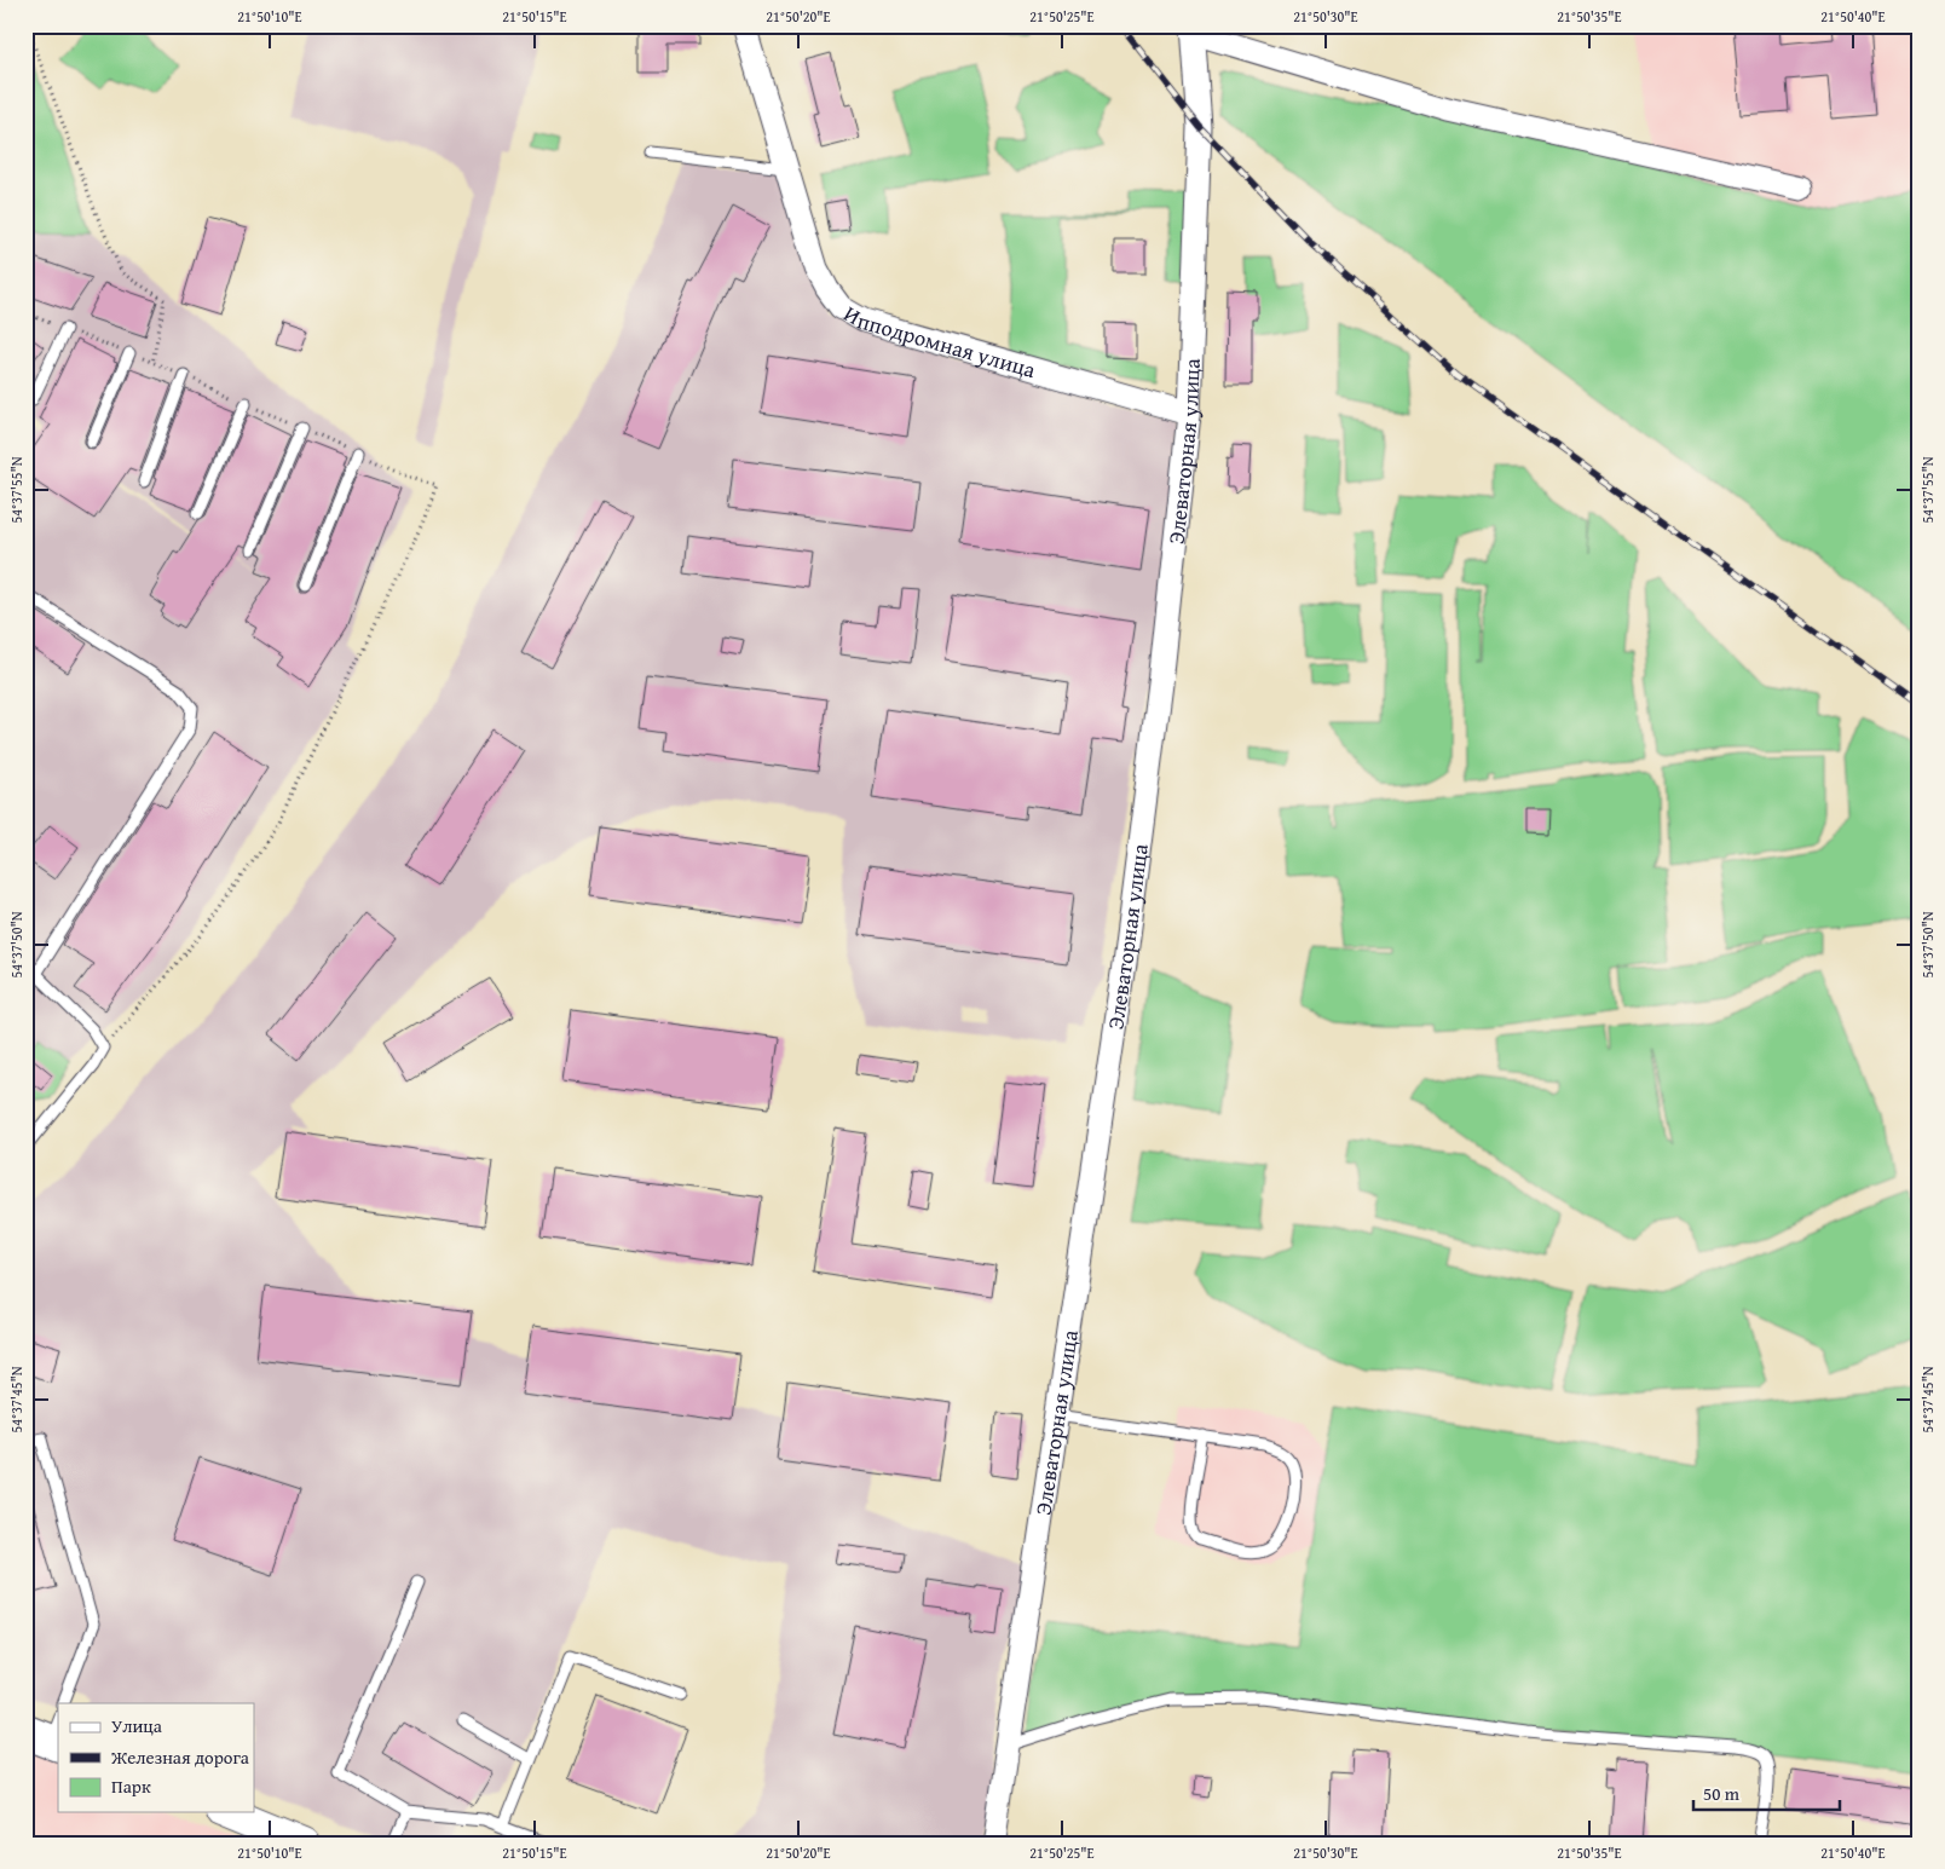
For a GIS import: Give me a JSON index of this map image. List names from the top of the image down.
{
  "streets": {
    "street": ["Ипподромная улица", "Элеваторная улица"]
  },
  "crossings": [
    ["Ипподромная улица", "Элеваторная улица"]
  ],
  "legend": ["Улица", "Железная дорога", "Парк"],
  "scale_bar": "50 m",
  "coordinates": [
    "21°50'10\"E",
    "21°50'15\"E",
    "21°50'20\"E",
    "21°50'25\"E",
    "21°50'30\"E",
    "21°50'35\"E",
    "21°50'40\"E",
    "54°37'55\"N",
    "54°37'50\"N",
    "54°37'45\"N"
  ]
}
